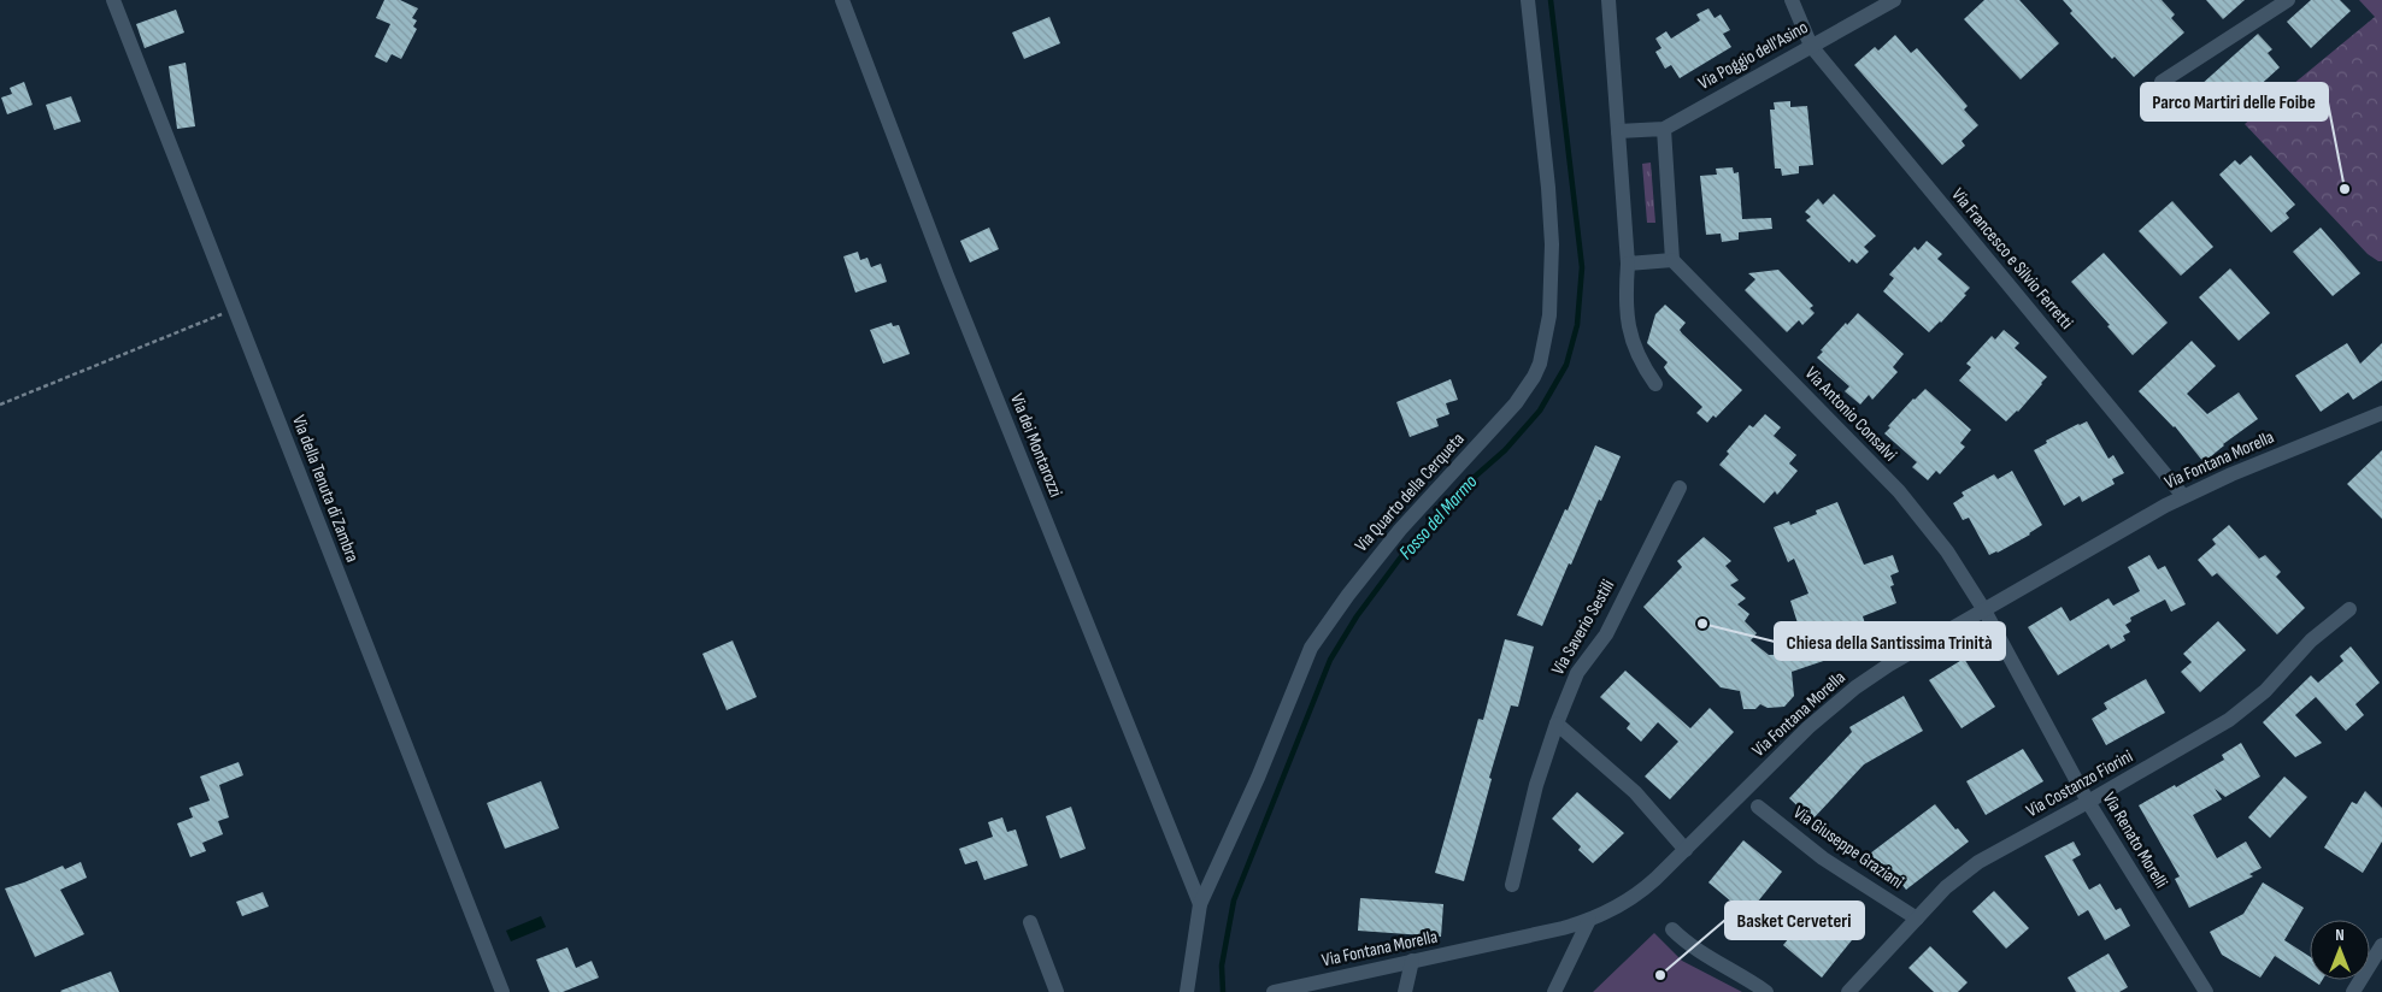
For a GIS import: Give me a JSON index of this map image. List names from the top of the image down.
{
  "streets": {
    "street": [
      "Via Poggio dell'Asino",
      "Via Francesco e Silvio Ferretti",
      "Via Antonio Consalvi",
      "Via dei Montarozzi",
      "Via Fontana Morella",
      "Via della Tenuta di Zambra",
      "Via Quarto della Cerqueta",
      "Via Saverio Sestili",
      "Via Costanzo Fiorini",
      "Via Renato Morelli",
      "Via Giuseppe Graziani"
    ]
  },
  "crossings": [
    ["Via Poggio dell'Asino", "Via Francesco e Silvio Ferretti"],
    ["Via Francesco e Silvio Ferretti", "Via Fontana Morella"],
    ["Via Antonio Consalvi", "Via Fontana Morella"],
    ["Via Antonio Consalvi", "Via Renato Morelli"],
    ["Via dei Montarozzi", "Via Quarto della Cerqueta"],
    ["Via Fontana Morella", "Via Renato Morelli"],
    ["Via Costanzo Fiorini", "Via Renato Morelli"],
    ["Via Costanzo Fiorini", "Via Giuseppe Graziani"]
  ],
  "water": ["Fosso del Marmo"],
  "places": ["Parco Martiri delle Foibe", "Chiesa della Santissima Trinità", "Basket Cerveteri"],
  "north": "top"
}
